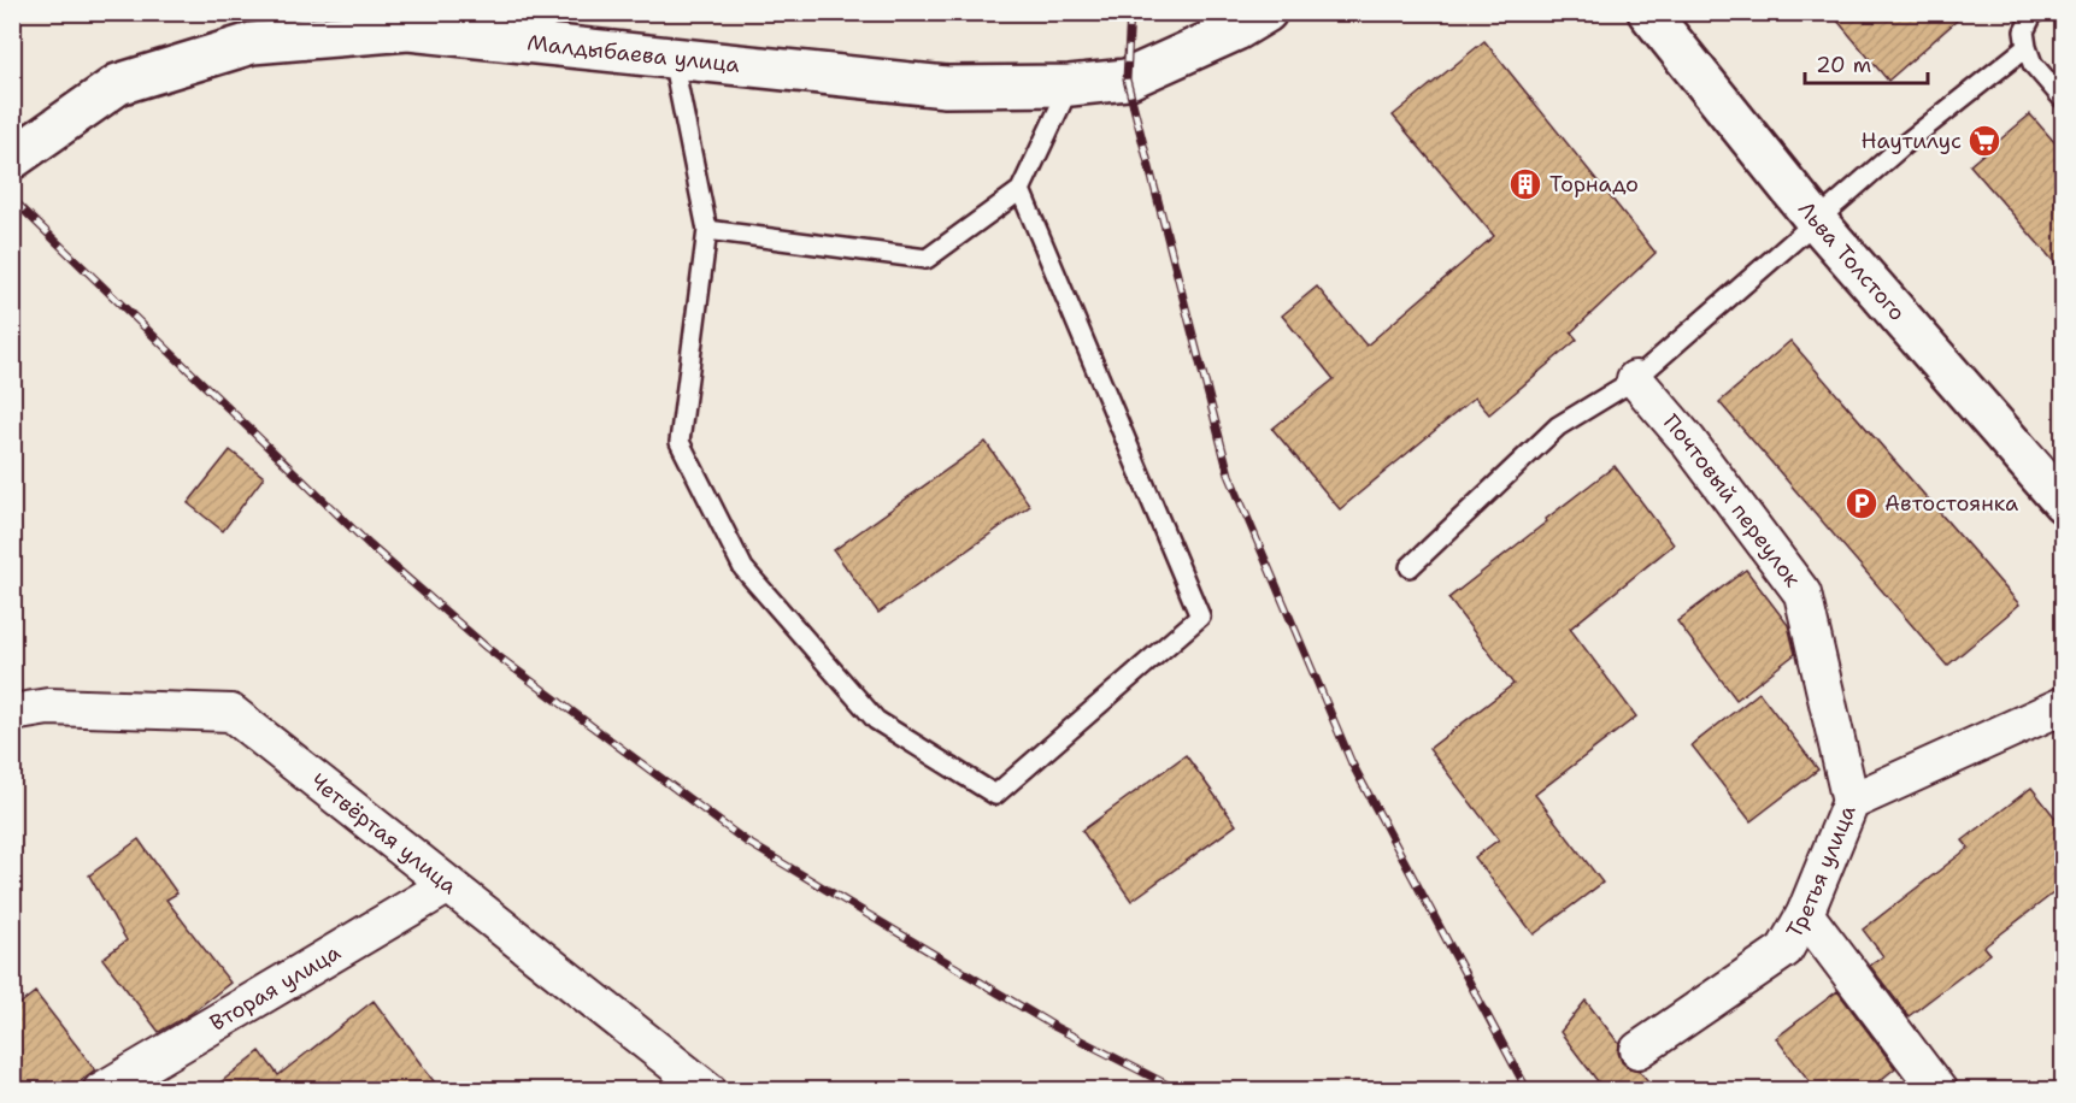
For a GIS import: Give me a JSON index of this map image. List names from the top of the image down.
{
  "streets": {
    "main road": ["Малдыбаева улица", "Льва Толстого"],
    "street": [
      "Почтовый переулок",
      "Четвёртая улица",
      "Третья улица",
      "Вторая улица"
    ]
  },
  "crossings": [
    ["Почтовый переулок", "Третья улица"],
    ["Четвёртая улица", "Вторая улица"]
  ],
  "places": {
    "supermarket": ["Наутилус"],
    "building": ["Торнадо"],
    "parking": ["Автостоянка"]
  },
  "scale_bar": "20 m"
}
